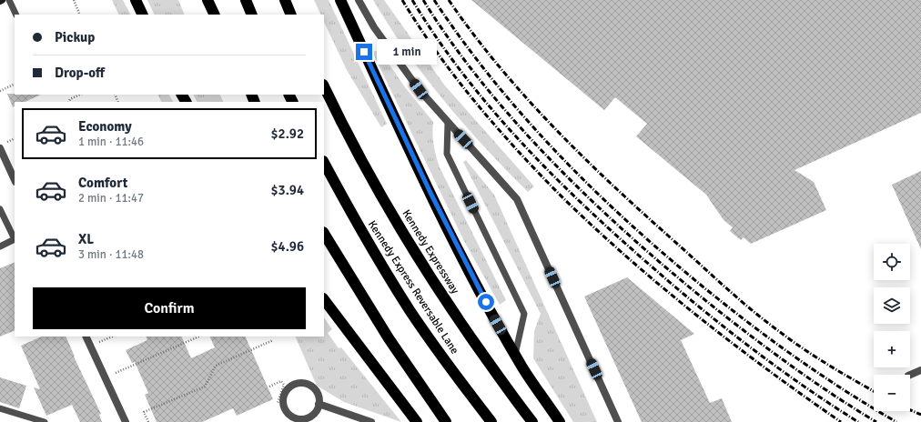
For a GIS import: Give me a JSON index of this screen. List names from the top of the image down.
{
  "streets": {
    "highway": ["Kennedy Expressway", "Kennedy Express Reversable Lane"]
  },
  "page": {
    "banner": ["Pickup", "Drop-off"],
    "bubble": "1 min",
    "list": [
      {
        "name": "Economy",
        "note": "1 min · 11:46",
        "value": "$2.92"
      },
      {
        "name": "Comfort",
        "note": "2 min · 11:47",
        "value": "$3.94"
      },
      {
        "name": "XL",
        "note": "3 min · 11:48",
        "value": "$4.96"
      }
    ],
    "map_buttons": ["+", "−"],
    "buttons": "Confirm"
  }
}
